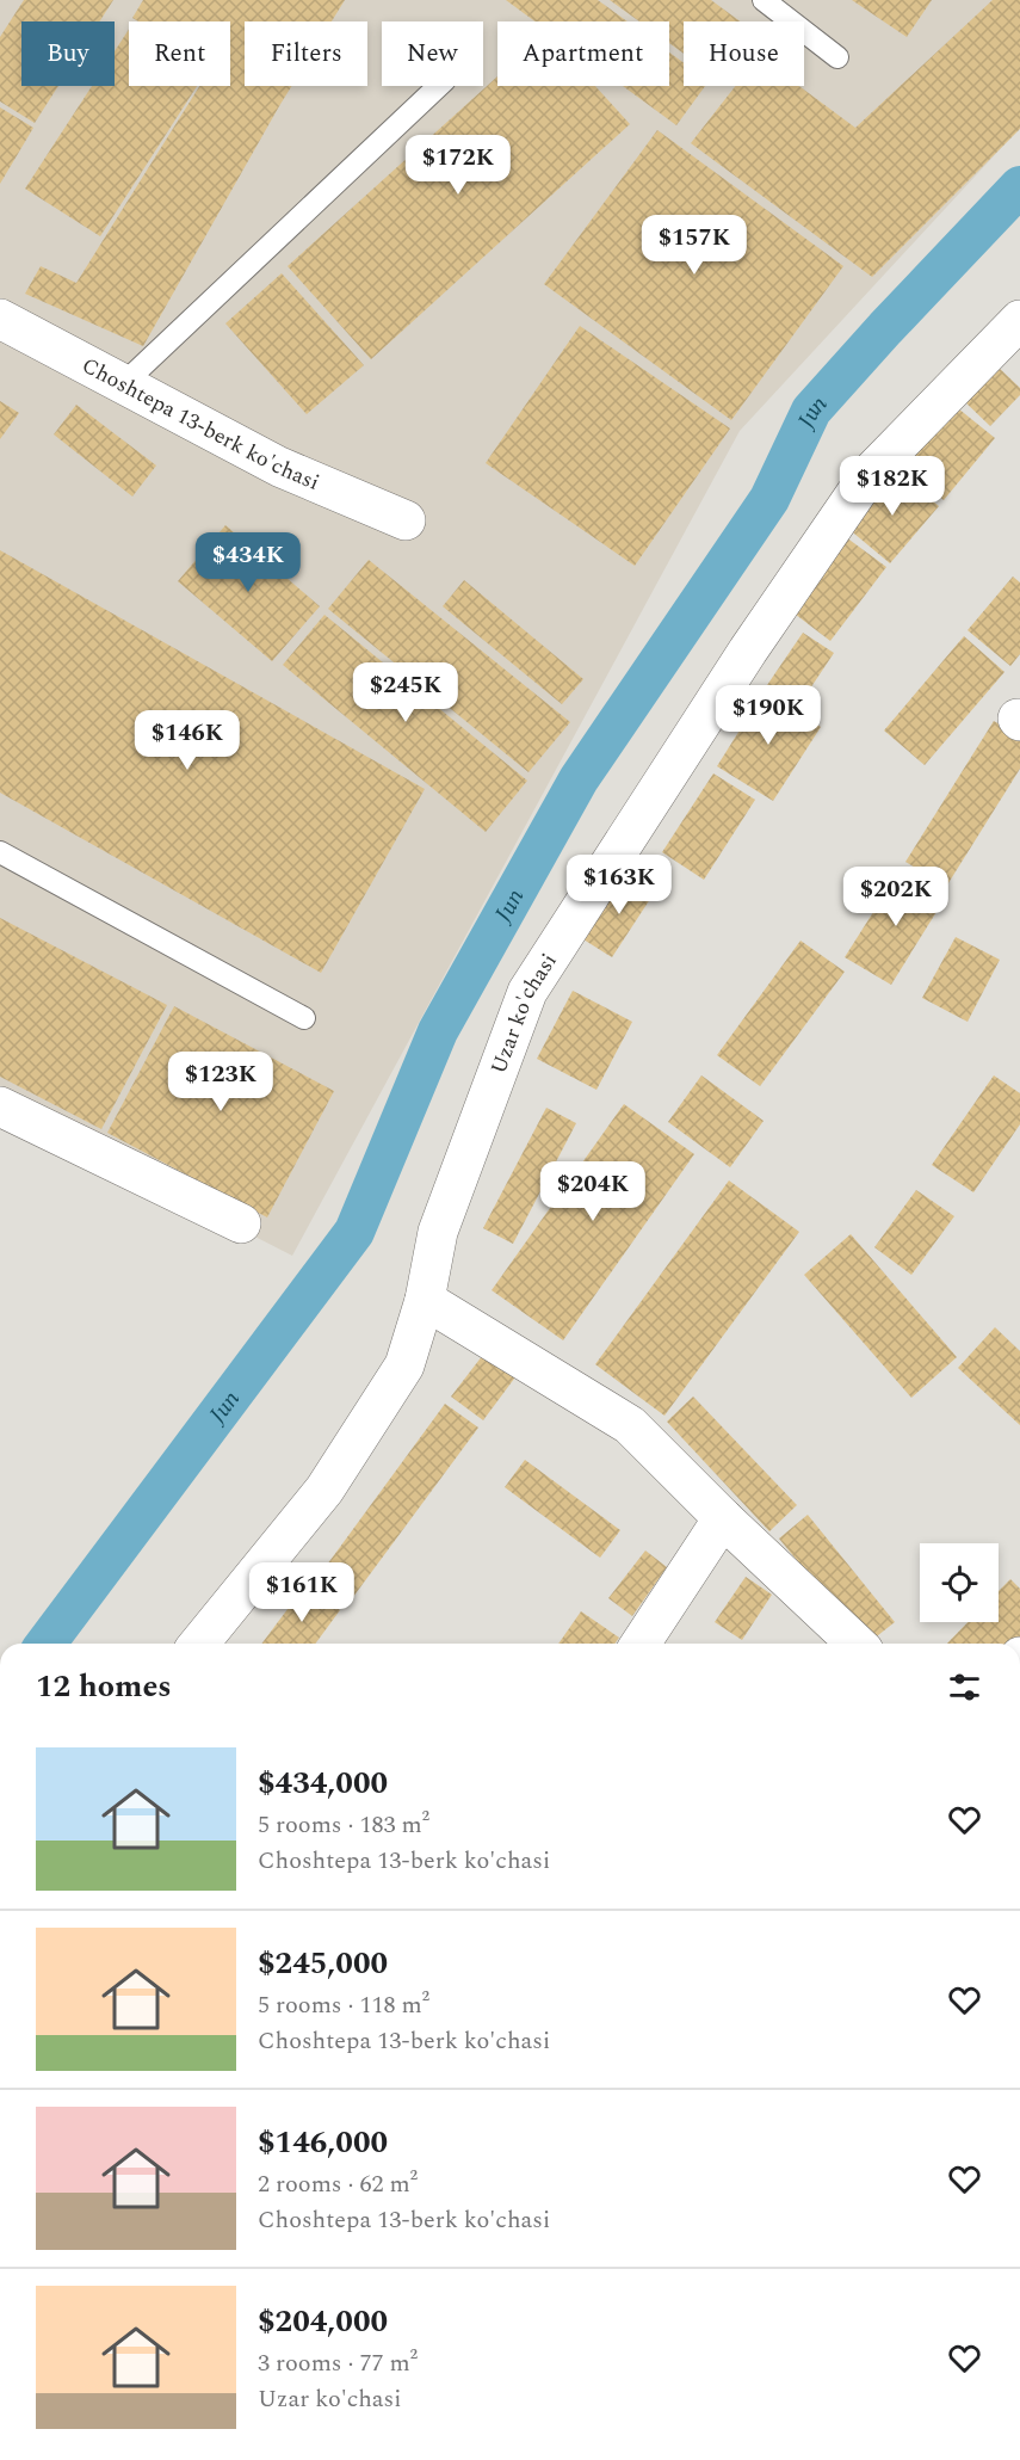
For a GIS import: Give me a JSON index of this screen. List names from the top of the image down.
{
  "streets": {
    "street": ["Choshtepa 13-berk ko'chasi", "Uzar ko'chasi"]
  },
  "water": ["Jun"],
  "page": {
    "chip": [
      "Buy",
      "Rent",
      "Filters",
      "New",
      "Apartment",
      "House"
    ],
    "price": [
      "$172K",
      "$157K",
      "$182K",
      "$434K",
      "$245K",
      "$190K",
      "$146K",
      "$163K",
      "$202K",
      "$123K",
      "$204K",
      "$161K"
    ],
    "heading": "12 homes",
    "list": [
      {
        "name": "$434,000",
        "note": "5 rooms · 183 m² · Choshtepa 13-berk ko'chasi"
      },
      {
        "name": "$245,000",
        "note": "5 rooms · 118 m² · Choshtepa 13-berk ko'chasi"
      },
      {
        "name": "$146,000",
        "note": "2 rooms · 62 m² · Choshtepa 13-berk ko'chasi"
      },
      {
        "name": "$204,000",
        "note": "3 rooms · 77 m² · Uzar ko'chasi"
      }
    ]
  }
}
